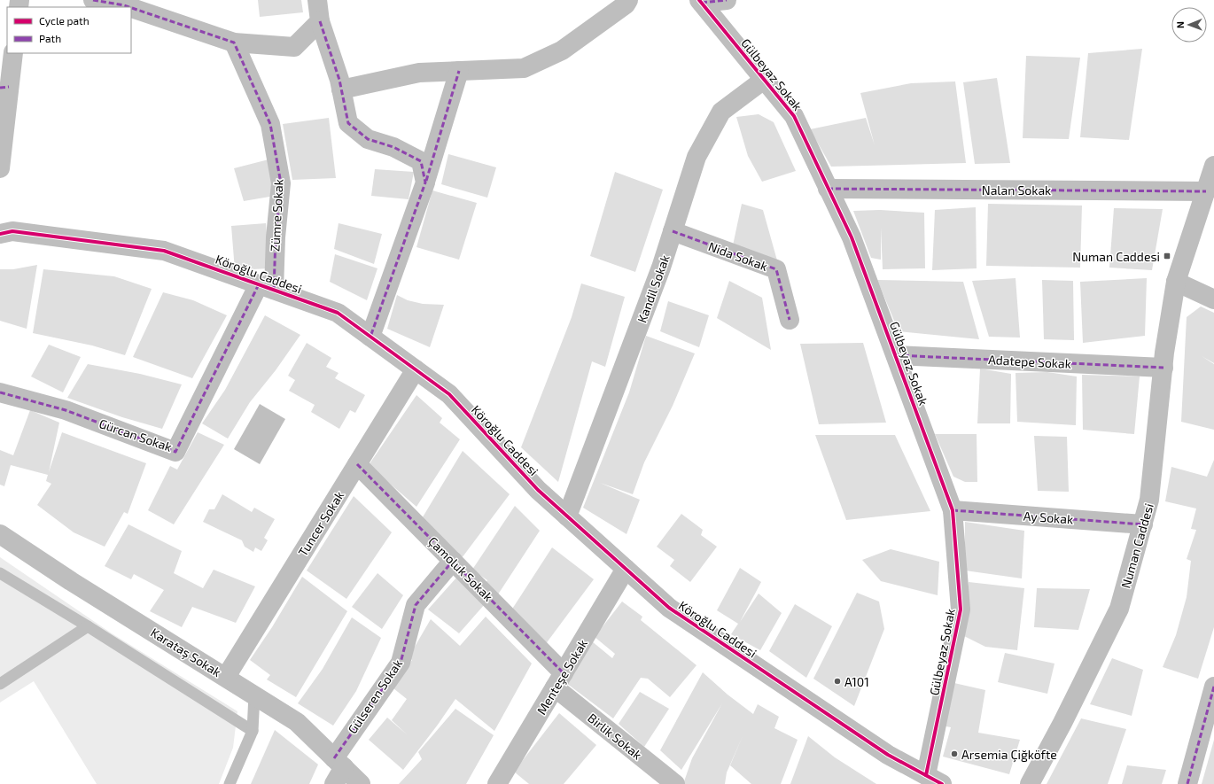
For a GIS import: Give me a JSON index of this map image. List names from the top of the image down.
{
  "streets": {
    "street": [
      "Gülbeyaz Sokak",
      "Nalan Sokak",
      "Zümre Sokak",
      "Nida Sokak",
      "Köroğlu Caddesi",
      "Kandil Sokak",
      "Adatepe Sokak",
      "Gürcan Sokak",
      "Ay Sokak",
      "Tuncer Sokak",
      "Numan Caddesi",
      "Çamoluk Sokak",
      "Karataş Sokak",
      "Menteşe Sokak",
      "Gülseren Sokak",
      "Birlik Sokak"
    ]
  },
  "crossings": [
    ["Gülbeyaz Sokak", "Nalan Sokak"],
    ["Gülbeyaz Sokak", "Köroğlu Caddesi"],
    ["Gülbeyaz Sokak", "Kandil Sokak"],
    ["Gülbeyaz Sokak", "Adatepe Sokak"],
    ["Gülbeyaz Sokak", "Ay Sokak"],
    ["Nalan Sokak", "Numan Caddesi"],
    ["Zümre Sokak", "Köroğlu Caddesi"],
    ["Zümre Sokak", "Gürcan Sokak"],
    ["Nida Sokak", "Kandil Sokak"],
    ["Köroğlu Caddesi", "Kandil Sokak"],
    ["Köroğlu Caddesi", "Gürcan Sokak"],
    ["Köroğlu Caddesi", "Tuncer Sokak"],
    ["Köroğlu Caddesi", "Menteşe Sokak"],
    ["Adatepe Sokak", "Numan Caddesi"],
    ["Ay Sokak", "Numan Caddesi"],
    ["Tuncer Sokak", "Çamoluk Sokak"],
    ["Tuncer Sokak", "Karataş Sokak"],
    ["Çamoluk Sokak", "Menteşe Sokak"],
    ["Çamoluk Sokak", "Gülseren Sokak"],
    ["Çamoluk Sokak", "Birlik Sokak"],
    ["Karataş Sokak", "Gülseren Sokak"],
    ["Menteşe Sokak", "Birlik Sokak"]
  ],
  "places": {
    "transit": ["Numan Caddesi"],
    "other": ["A101", "Arsemia Çiğköfte"]
  },
  "legend": ["Cycle path", "Path"],
  "north": "left"
}
